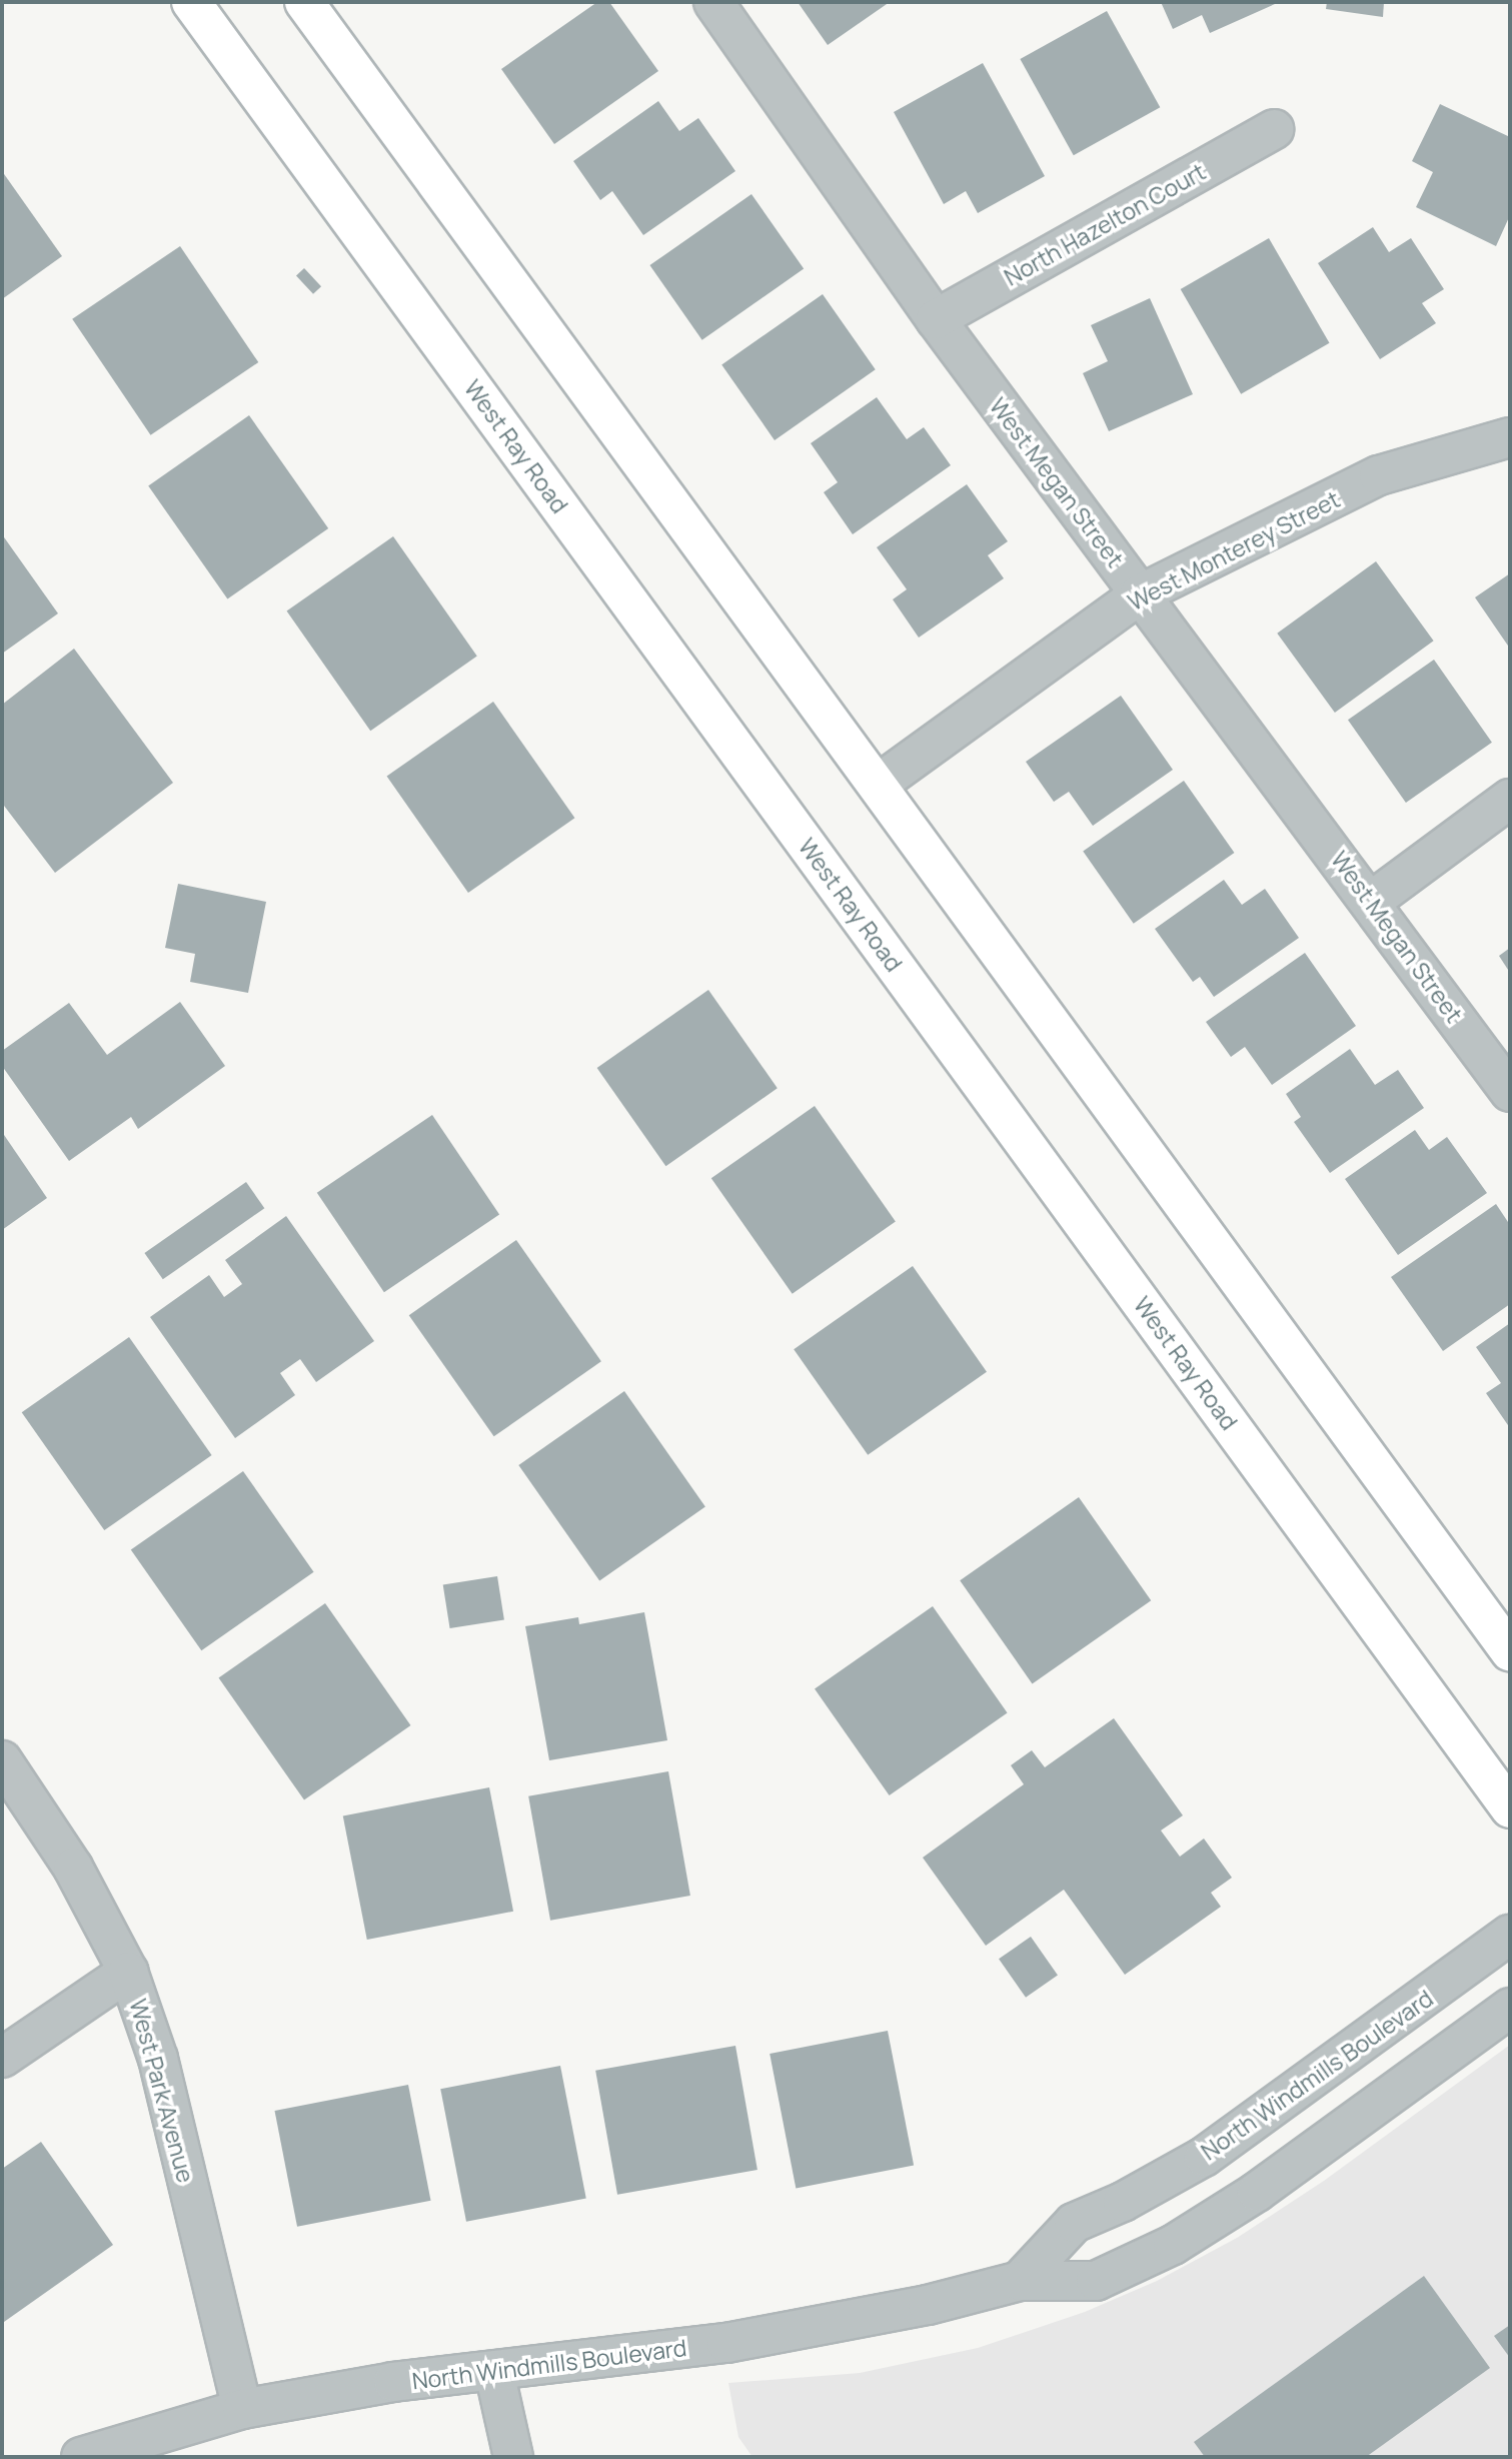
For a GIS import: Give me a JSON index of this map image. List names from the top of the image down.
{
  "streets": {
    "main road": ["West Ray Road"],
    "street": [
      "North Hazelton Court",
      "West Megan Street",
      "West Monterey Street",
      "North Windmills Boulevard",
      "West Park Avenue"
    ]
  },
  "crossings": [
    ["North Hazelton Court", "West Megan Street"],
    ["West Megan Street", "West Monterey Street"],
    ["North Windmills Boulevard", "West Park Avenue"]
  ]
}
